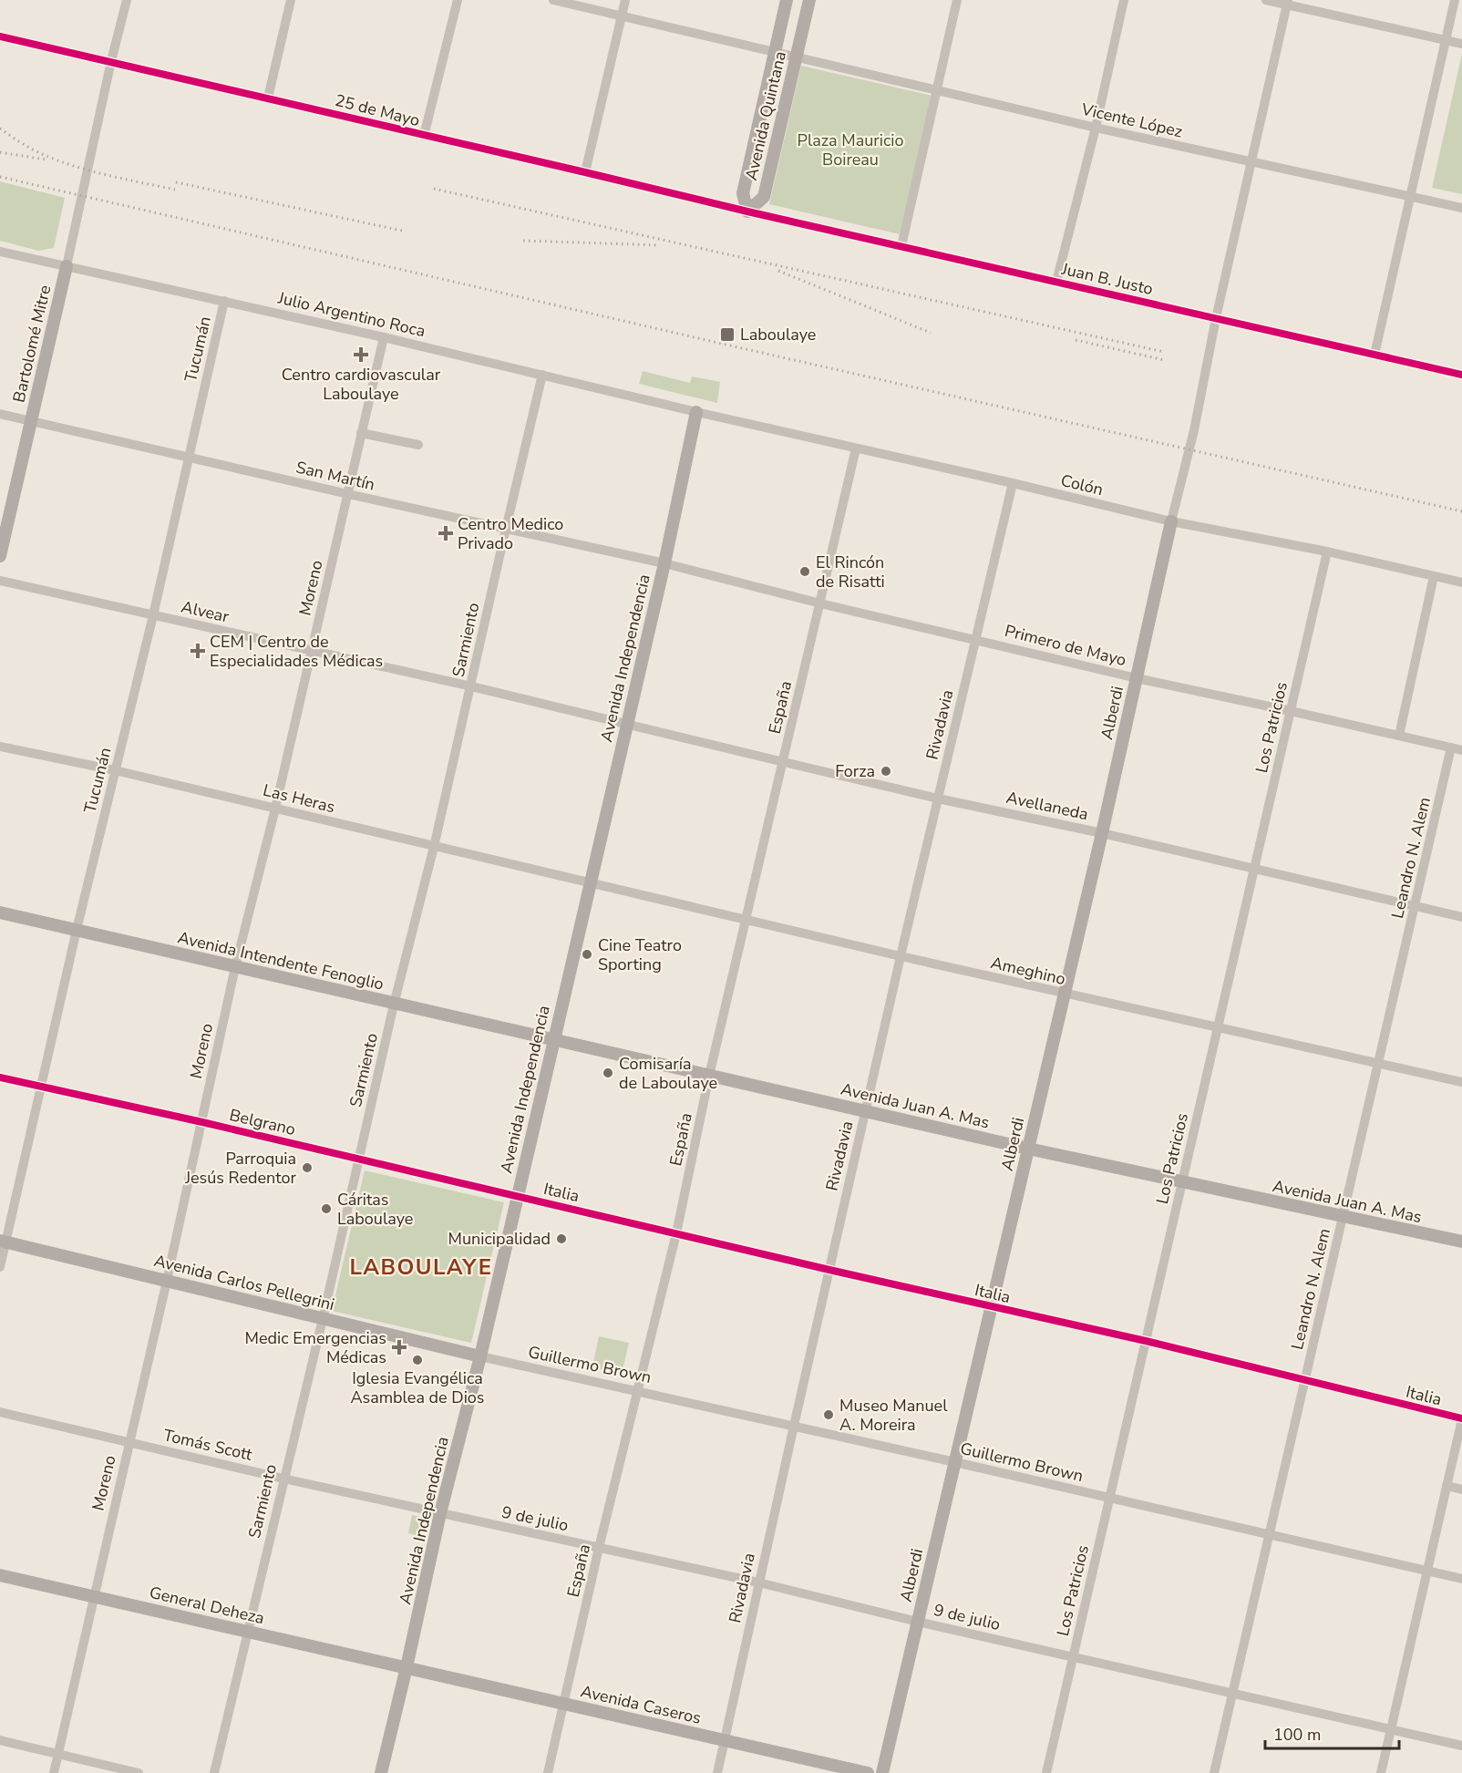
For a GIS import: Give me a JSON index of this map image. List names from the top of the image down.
{
  "streets": {
    "main road": [
      "Avenida Quintana",
      "Bartolomé Mitre",
      "Avenida Independencia",
      "Alberdi",
      "Avenida Intendente Fenoglio",
      "Avenida Juan A. Mas",
      "Avenida Carlos Pellegrini",
      "General Deheza",
      "Avenida Caseros"
    ],
    "street": [
      "25 de Mayo",
      "Vicente López",
      "Juan B. Justo",
      "Julio Argentino Roca",
      "Tucumán",
      "San Martín",
      "Colón",
      "Moreno",
      "Alvear",
      "Sarmiento",
      "Primero de Mayo",
      "España",
      "Rivadavia",
      "Los Patricios",
      "Las Heras",
      "Avellaneda",
      "Leandro N. Alem",
      "Ameghino",
      "Belgrano",
      "Italia",
      "Guillermo Brown",
      "Tomás Scott",
      "9 de julio"
    ]
  },
  "crossings": [
    ["25 de Mayo", "Avenida Quintana"],
    ["25 de Mayo", "Juan B. Justo"],
    ["Avenida Quintana", "Vicente López"],
    ["Avenida Quintana", "Juan B. Justo"],
    ["Julio Argentino Roca", "Bartolomé Mitre"],
    ["Julio Argentino Roca", "Tucumán"],
    ["Julio Argentino Roca", "Colón"],
    ["Julio Argentino Roca", "Moreno"],
    ["Julio Argentino Roca", "Sarmiento"],
    ["Julio Argentino Roca", "Avenida Independencia"],
    ["Bartolomé Mitre", "San Martín"],
    ["Tucumán", "San Martín"],
    ["Tucumán", "Alvear"],
    ["Tucumán", "Las Heras"],
    ["Tucumán", "Avenida Intendente Fenoglio"],
    ["Tucumán", "Belgrano"],
    ["Tucumán", "Avenida Carlos Pellegrini"],
    ["San Martín", "Moreno"],
    ["San Martín", "Sarmiento"],
    ["San Martín", "Primero de Mayo"],
    ["San Martín", "Avenida Independencia"],
    ["Colón", "Avenida Independencia"],
    ["Colón", "España"],
    ["Colón", "Alberdi"],
    ["Colón", "Rivadavia"],
    ["Colón", "Los Patricios"],
    ["Moreno", "Alvear"],
    ["Moreno", "Las Heras"],
    ["Moreno", "Avenida Intendente Fenoglio"],
    ["Moreno", "Belgrano"],
    ["Moreno", "Avenida Carlos Pellegrini"],
    ["Moreno", "Tomás Scott"],
    ["Moreno", "General Deheza"],
    ["Alvear", "Sarmiento"],
    ["Alvear", "Avenida Independencia"],
    ["Alvear", "Avellaneda"],
    ["Sarmiento", "Las Heras"],
    ["Sarmiento", "Avenida Intendente Fenoglio"],
    ["Sarmiento", "Belgrano"],
    ["Sarmiento", "Avenida Carlos Pellegrini"],
    ["Sarmiento", "Tomás Scott"],
    ["Sarmiento", "General Deheza"],
    ["Primero de Mayo", "Avenida Independencia"],
    ["Primero de Mayo", "España"],
    ["Primero de Mayo", "Alberdi"],
    ["Primero de Mayo", "Rivadavia"],
    ["Primero de Mayo", "Los Patricios"],
    ["Primero de Mayo", "Leandro N. Alem"],
    ["Avenida Independencia", "Las Heras"],
    ["Avenida Independencia", "Avellaneda"],
    ["Avenida Independencia", "Avenida Intendente Fenoglio"],
    ["Avenida Independencia", "Ameghino"],
    ["Avenida Independencia", "Avenida Juan A. Mas"],
    ["Avenida Independencia", "Belgrano"],
    ["Avenida Independencia", "Italia"],
    ["Avenida Independencia", "Avenida Carlos Pellegrini"],
    ["Avenida Independencia", "Guillermo Brown"],
    ["Avenida Independencia", "Tomás Scott"],
    ["Avenida Independencia", "9 de julio"],
    ["Avenida Independencia", "General Deheza"],
    ["Avenida Independencia", "Avenida Caseros"],
    ["España", "Avellaneda"],
    ["España", "Ameghino"],
    ["España", "Avenida Juan A. Mas"],
    ["España", "Italia"],
    ["España", "Guillermo Brown"],
    ["España", "9 de julio"],
    ["España", "Avenida Caseros"],
    ["Alberdi", "Avellaneda"],
    ["Alberdi", "Ameghino"],
    ["Alberdi", "Avenida Juan A. Mas"],
    ["Alberdi", "Italia"],
    ["Alberdi", "Guillermo Brown"],
    ["Alberdi", "9 de julio"],
    ["Rivadavia", "Avellaneda"],
    ["Rivadavia", "Ameghino"],
    ["Rivadavia", "Avenida Juan A. Mas"],
    ["Rivadavia", "Italia"],
    ["Rivadavia", "Guillermo Brown"],
    ["Rivadavia", "9 de julio"],
    ["Rivadavia", "Avenida Caseros"],
    ["Los Patricios", "Avellaneda"],
    ["Los Patricios", "Ameghino"],
    ["Los Patricios", "Avenida Juan A. Mas"],
    ["Los Patricios", "Italia"],
    ["Los Patricios", "Guillermo Brown"],
    ["Los Patricios", "9 de julio"],
    ["Las Heras", "Ameghino"],
    ["Avellaneda", "Leandro N. Alem"],
    ["Leandro N. Alem", "Ameghino"],
    ["Leandro N. Alem", "Avenida Juan A. Mas"],
    ["Leandro N. Alem", "Italia"],
    ["Leandro N. Alem", "Guillermo Brown"],
    ["Leandro N. Alem", "9 de julio"],
    ["Avenida Intendente Fenoglio", "Avenida Juan A. Mas"],
    ["Belgrano", "Italia"],
    ["Avenida Carlos Pellegrini", "Guillermo Brown"],
    ["Tomás Scott", "9 de julio"],
    ["General Deheza", "Avenida Caseros"]
  ],
  "districts": ["LABOULAYE"],
  "parks": ["Plaza Mauricio Boireau"],
  "places": {
    "transit": ["Laboulaye"],
    "health": [
      "Centro cardiovascular Laboulaye",
      "Centro Medico Privado",
      "CEM | Centro de Especialidades Médicas",
      "Medic Emergencias Médicas"
    ],
    "other": [
      "El Rincón de Risatti",
      "Forza",
      "Cine Teatro Sporting",
      "Comisaría de Laboulaye",
      "Parroquia Jesús Redentor",
      "Cáritas Laboulaye",
      "Municipalidad",
      "Iglesia Evangélica Asamblea de Dios",
      "Museo Manuel A. Moreira"
    ]
  },
  "scale_bar": "100 m"
}
